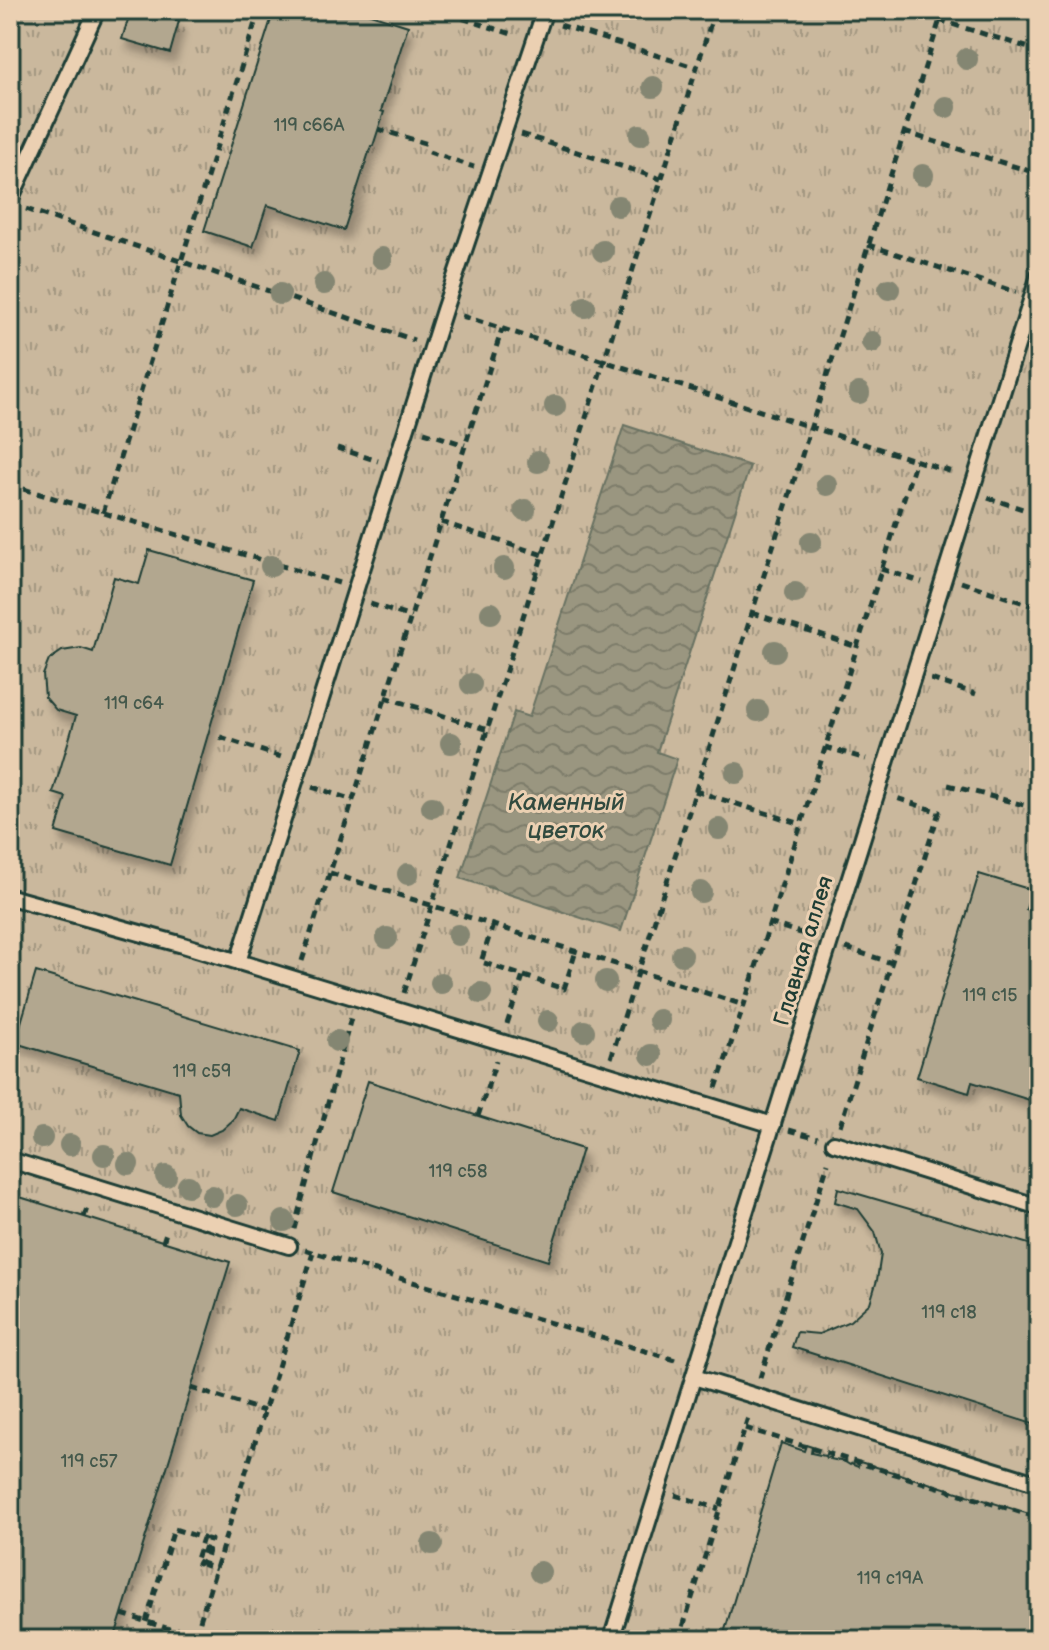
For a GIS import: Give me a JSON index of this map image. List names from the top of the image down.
{
  "streets": {
    "lane": ["Главная аллея"]
  },
  "water": ["Каменный цветок"],
  "house_numbers": [
    "119 с66А",
    "119 с64",
    "119 с15",
    "119 с59",
    "119 с58",
    "119 с18",
    "119 с57",
    "119 с19А"
  ]
}
